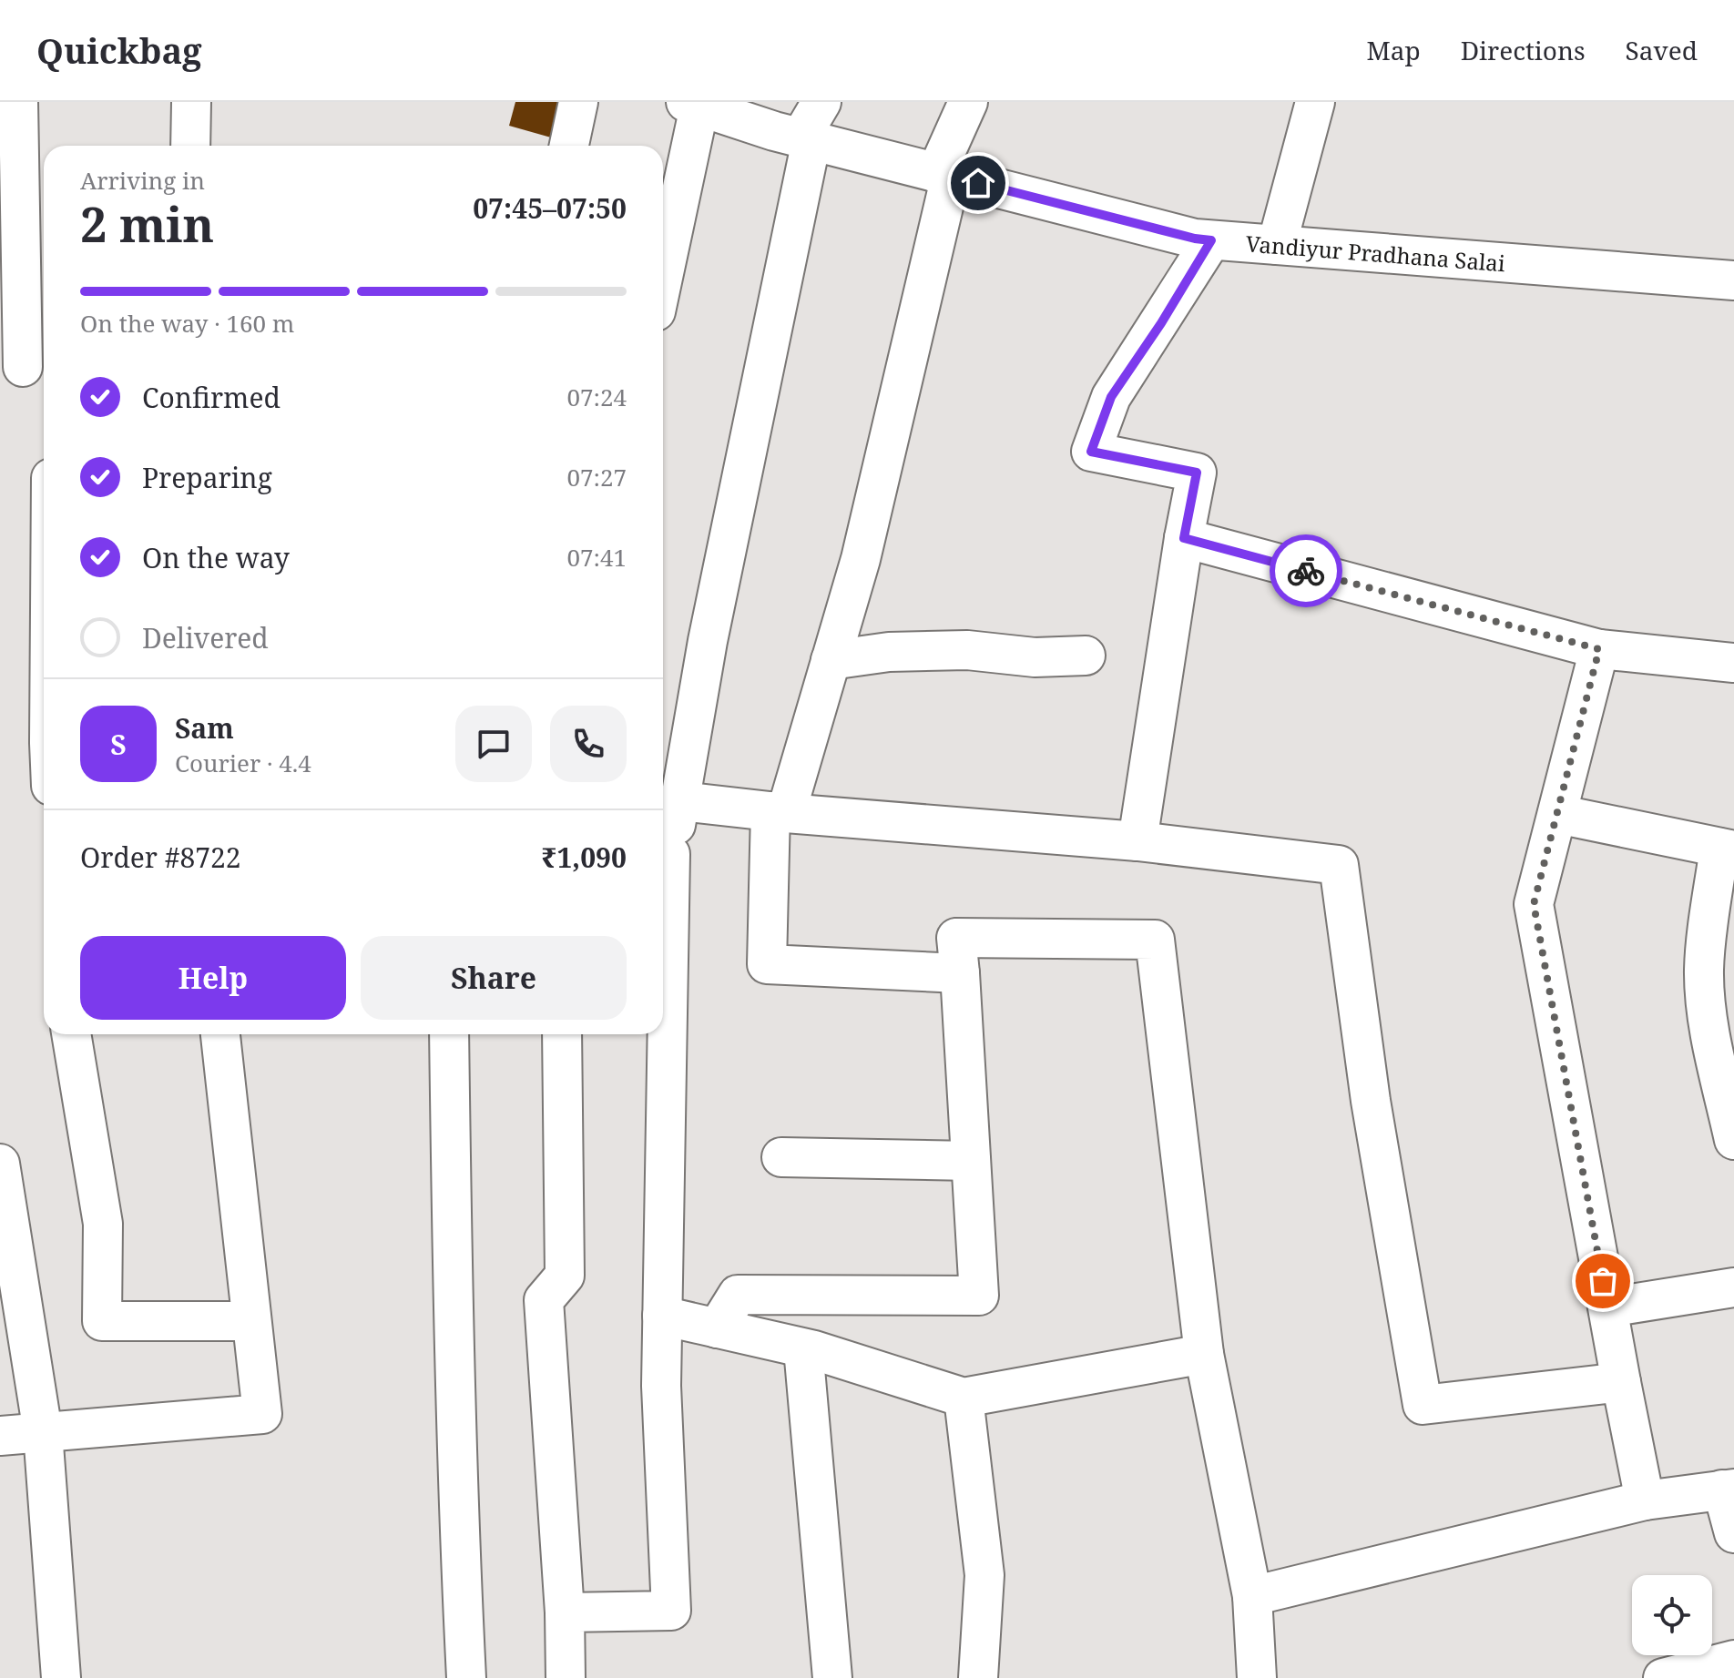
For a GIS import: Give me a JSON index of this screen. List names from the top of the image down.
{
  "streets": {
    "street": ["Vandiyur Pradhana Salai"]
  },
  "page": {
    "header": "Quickbag",
    "nav": ["Map", "Directions", "Saved"],
    "heading": ["2 min", "Arriving in", "07:45–07:50"],
    "panel": [
      "Sam",
      "Courier · 4.4",
      "Order #8722",
      "₹1,090"
    ],
    "bar": "On the way · 160 m",
    "list": [
      ["Confirmed", "07:24"],
      ["Preparing", "07:27"],
      ["On the way", "07:41"],
      "Delivered"
    ],
    "round": "S",
    "buttons": ["Help", "Share"]
  }
}
